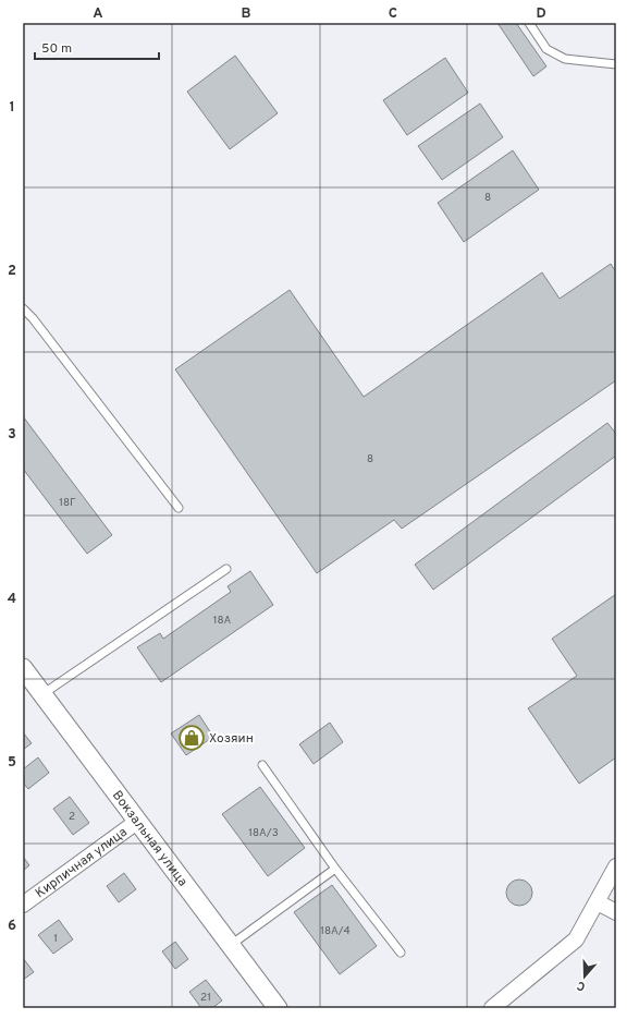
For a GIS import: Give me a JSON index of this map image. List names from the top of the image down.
{
  "streets": {
    "street": ["Вокзальная улица", "Кирпичная улица"]
  },
  "crossings": [
    ["Вокзальная улица", "Кирпичная улица"]
  ],
  "places": {
    "shop": ["Хозяин"]
  },
  "house_numbers": [
    "8",
    "8",
    "18Г",
    "18А",
    "2",
    "18А/3",
    "18А/4",
    "1",
    "21"
  ],
  "scale_bar": "50 m",
  "north": "bottom",
  "grid": {
    "columns": [
      "A",
      "B",
      "C",
      "D"
    ],
    "rows": [
      "1",
      "2",
      "3",
      "4",
      "5",
      "6"
    ]
  }
}
